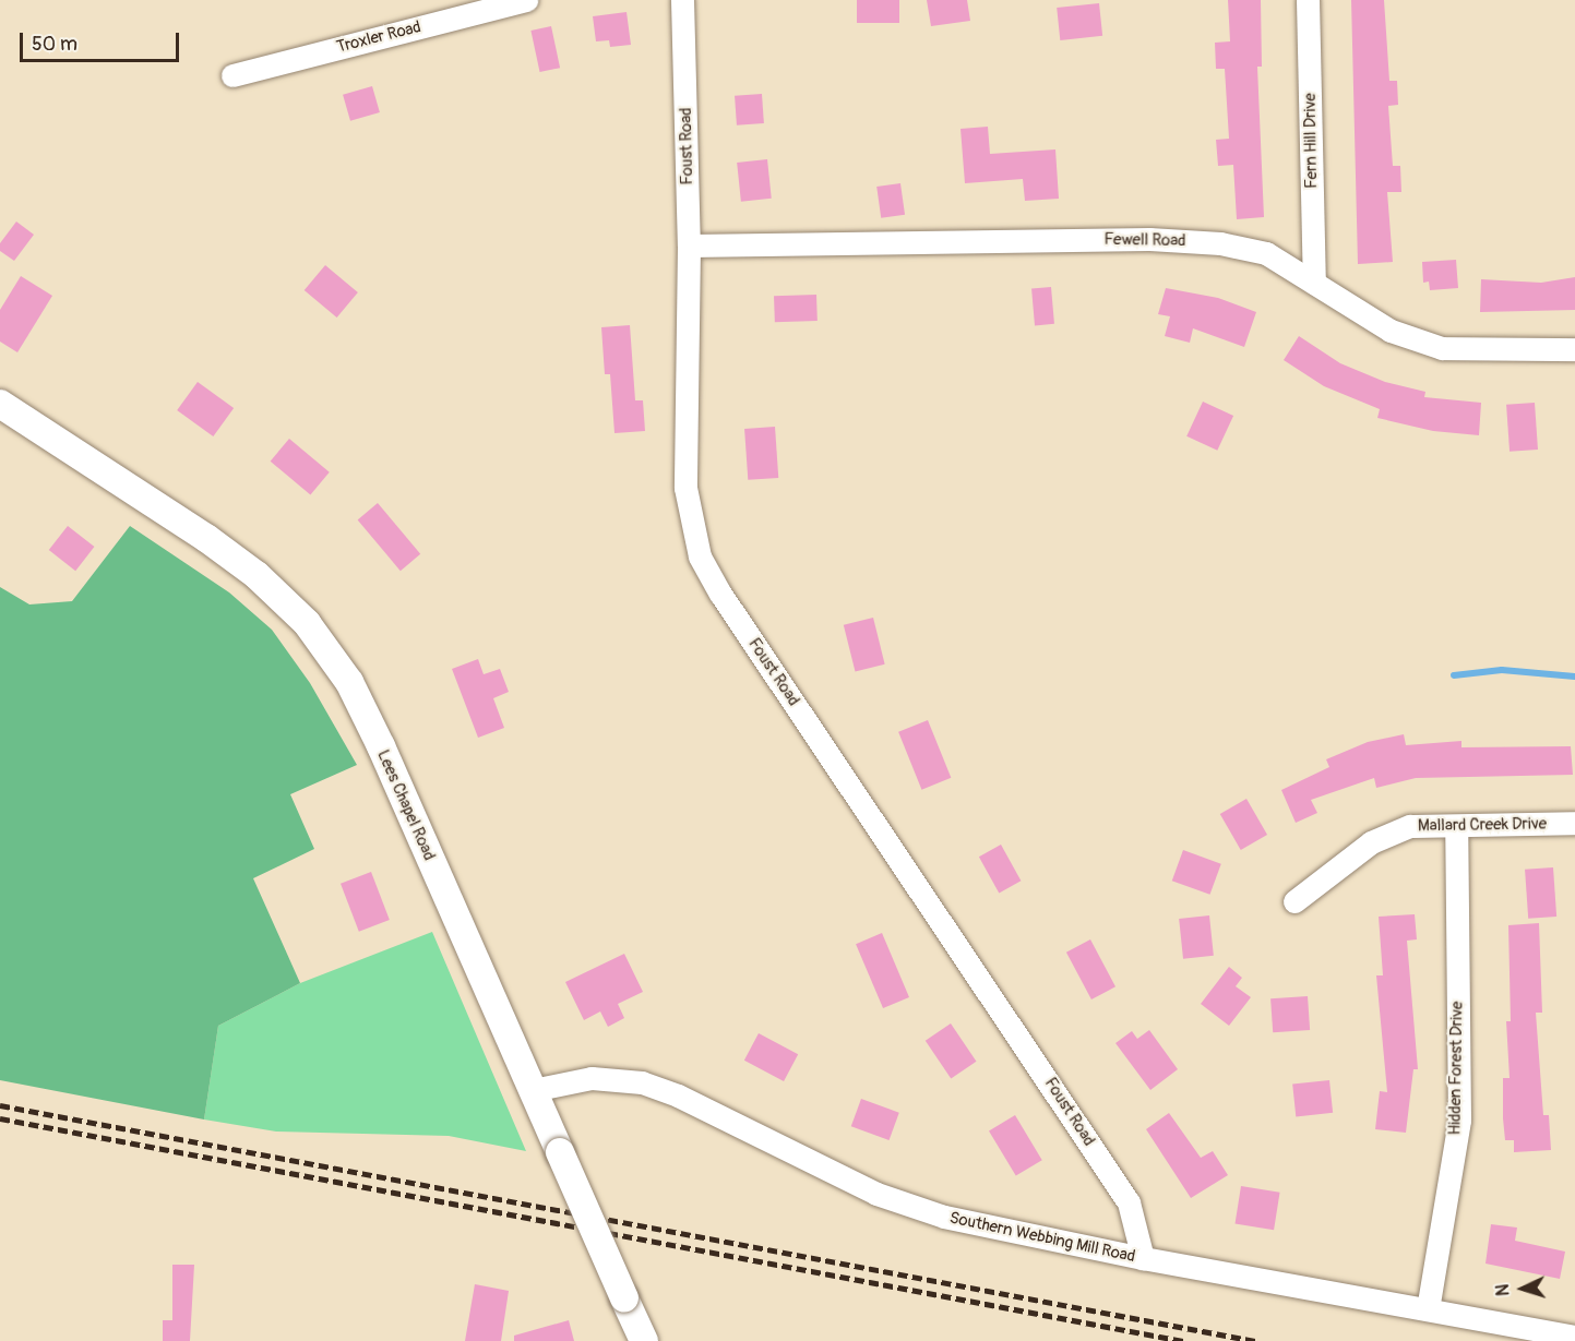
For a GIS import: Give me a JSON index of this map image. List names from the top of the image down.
{
  "streets": {
    "main road": ["Lees Chapel Road"],
    "street": [
      "Troxler Road",
      "Fern Hill Drive",
      "Foust Road",
      "Fewell Road",
      "Mallard Creek Drive",
      "Hidden Forest Drive",
      "Southern Webbing Mill Road"
    ]
  },
  "crossings": [
    ["Fern Hill Drive", "Fewell Road"],
    ["Foust Road", "Fewell Road"],
    ["Foust Road", "Southern Webbing Mill Road"],
    ["Lees Chapel Road", "Southern Webbing Mill Road"],
    ["Mallard Creek Drive", "Hidden Forest Drive"],
    ["Hidden Forest Drive", "Southern Webbing Mill Road"]
  ],
  "scale_bar": "50 m",
  "north": "left"
}
